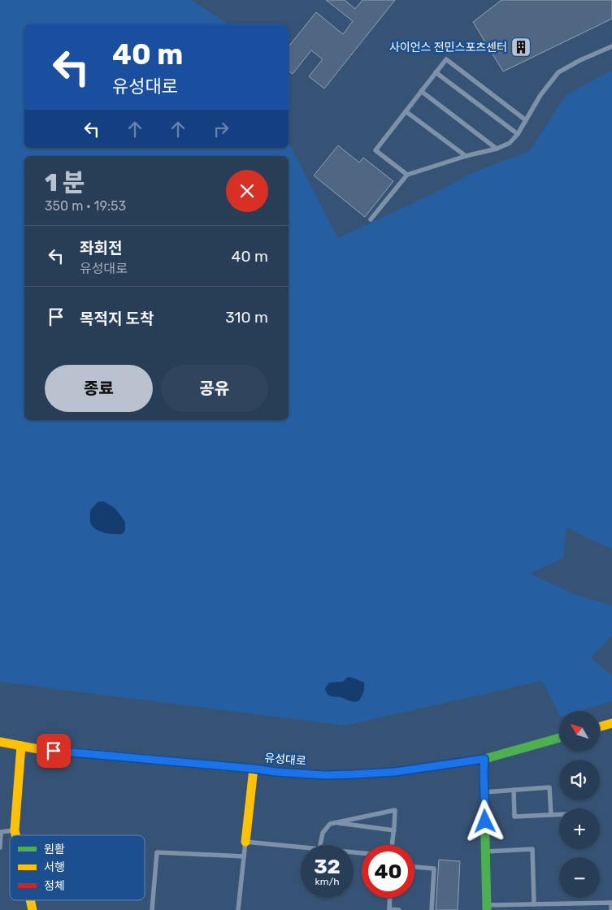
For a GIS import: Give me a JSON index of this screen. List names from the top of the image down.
{
  "streets": {
    "main road": ["유성대로"]
  },
  "places": {
    "building": ["사이언스 전민스포츠센터"]
  },
  "legend": ["원활", "서행", "정체"],
  "north": "top left",
  "page": {
    "turn": ["40 m", "유성대로"],
    "heading": ["1 분", "350 m · 19:53"],
    "list": [
      {
        "name": "좌회전",
        "note": "유성대로",
        "value": "40 m"
      },
      {
        "name": "목적지 도착",
        "value": "310 m"
      }
    ],
    "buttons": ["종료", "공유"],
    "map_buttons": ["+", "−"],
    "speed": "32 km/h",
    "limit": "40"
  }
}
